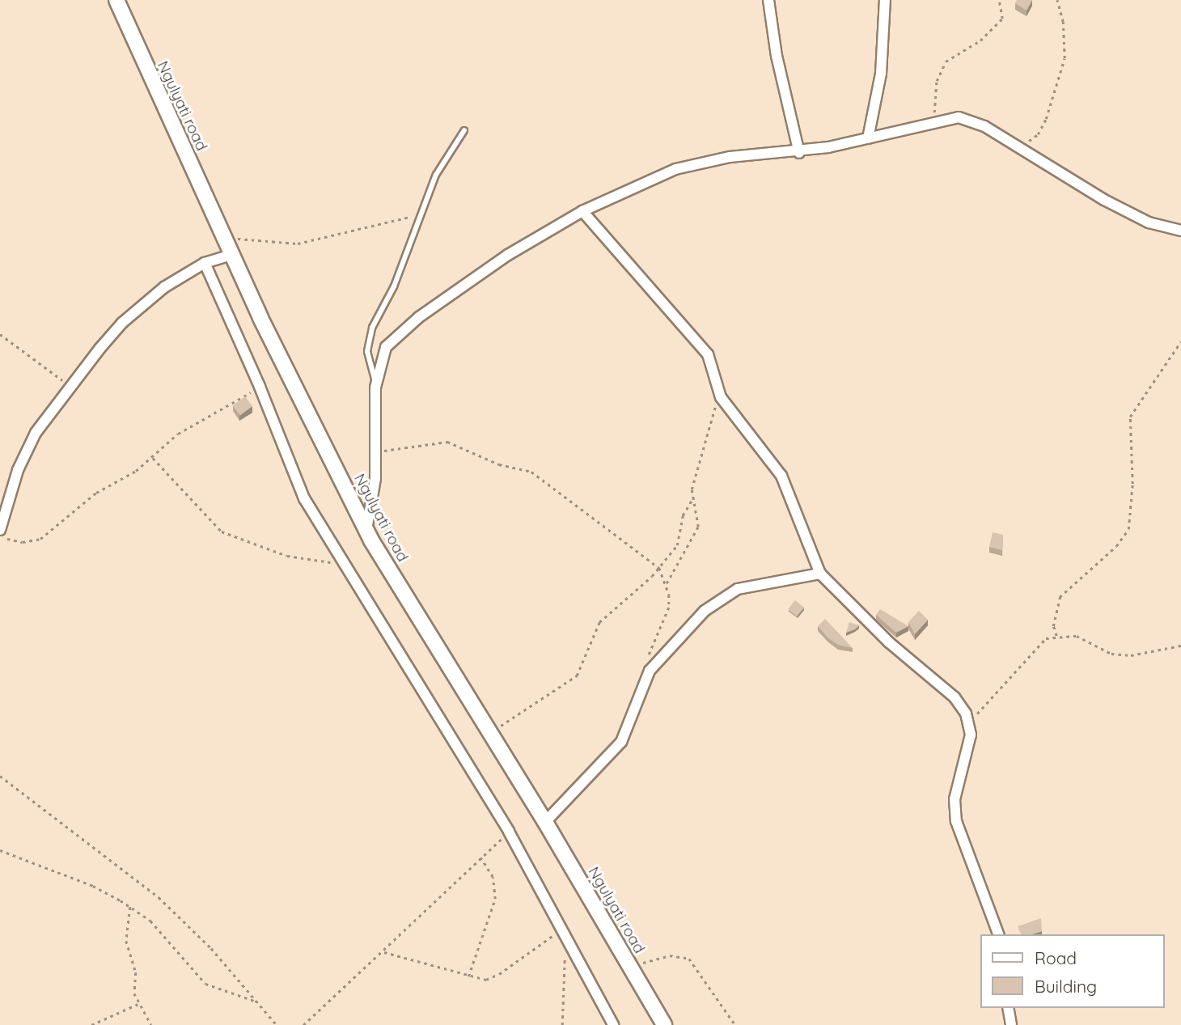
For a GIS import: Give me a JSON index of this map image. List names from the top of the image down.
{
  "streets": {
    "main road": ["Ngulyati road"]
  },
  "legend": ["Road", "Building"]
}
